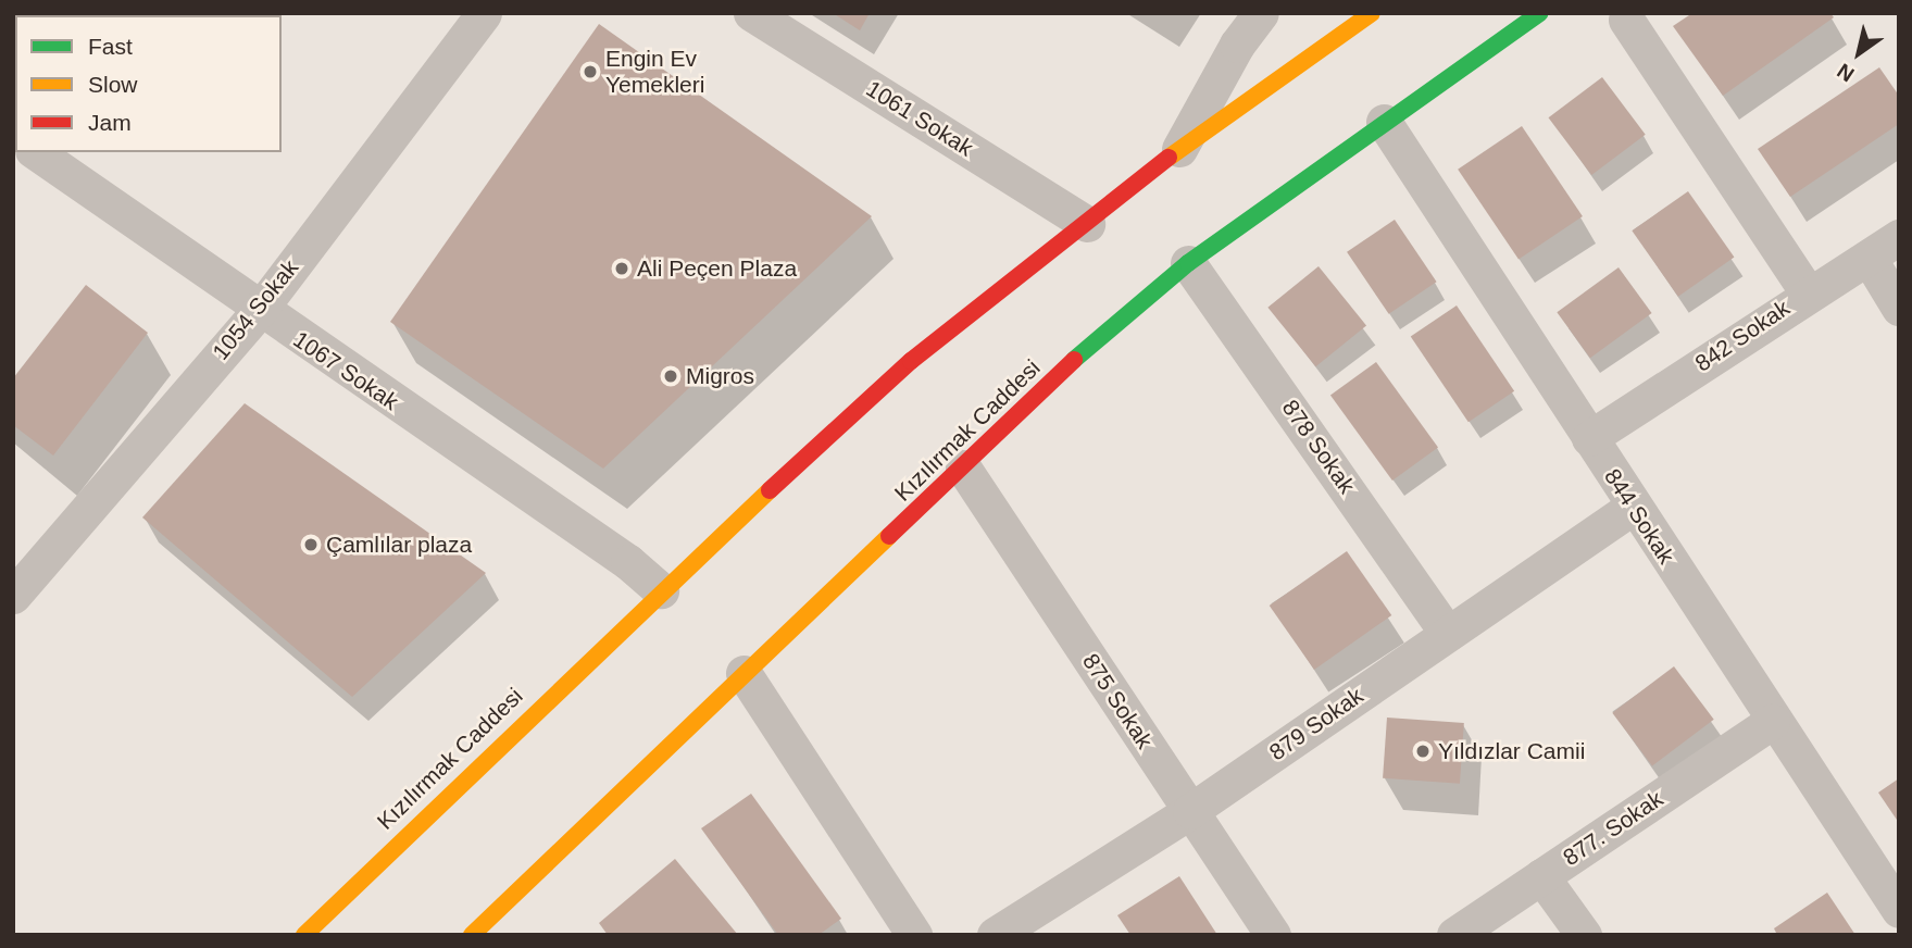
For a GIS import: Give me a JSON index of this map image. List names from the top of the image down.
{
  "streets": {
    "main road": ["Kızılırmak Caddesi"],
    "street": [
      "1061 Sokak",
      "1054 Sokak",
      "842 Sokak",
      "1067 Sokak",
      "878 Sokak",
      "844 Sokak",
      "875 Sokak",
      "879 Sokak",
      "877. Sokak"
    ]
  },
  "crossings": [
    ["1061 Sokak", "Kızılırmak Caddesi"],
    ["1054 Sokak", "1067 Sokak"],
    ["842 Sokak", "844 Sokak"],
    ["1067 Sokak", "Kızılırmak Caddesi"],
    ["Kızılırmak Caddesi", "878 Sokak"],
    ["Kızılırmak Caddesi", "844 Sokak"],
    ["Kızılırmak Caddesi", "875 Sokak"],
    ["878 Sokak", "879 Sokak"],
    ["844 Sokak", "879 Sokak"],
    ["844 Sokak", "877. Sokak"],
    ["875 Sokak", "879 Sokak"]
  ],
  "places": [
    "Engin Ev Yemekleri",
    "Ali Peçen Plaza",
    "Migros",
    "Çamlılar plaza",
    "Yıldızlar Camii"
  ],
  "legend": ["Fast", "Slow", "Jam"],
  "north": "bottom left"
}
